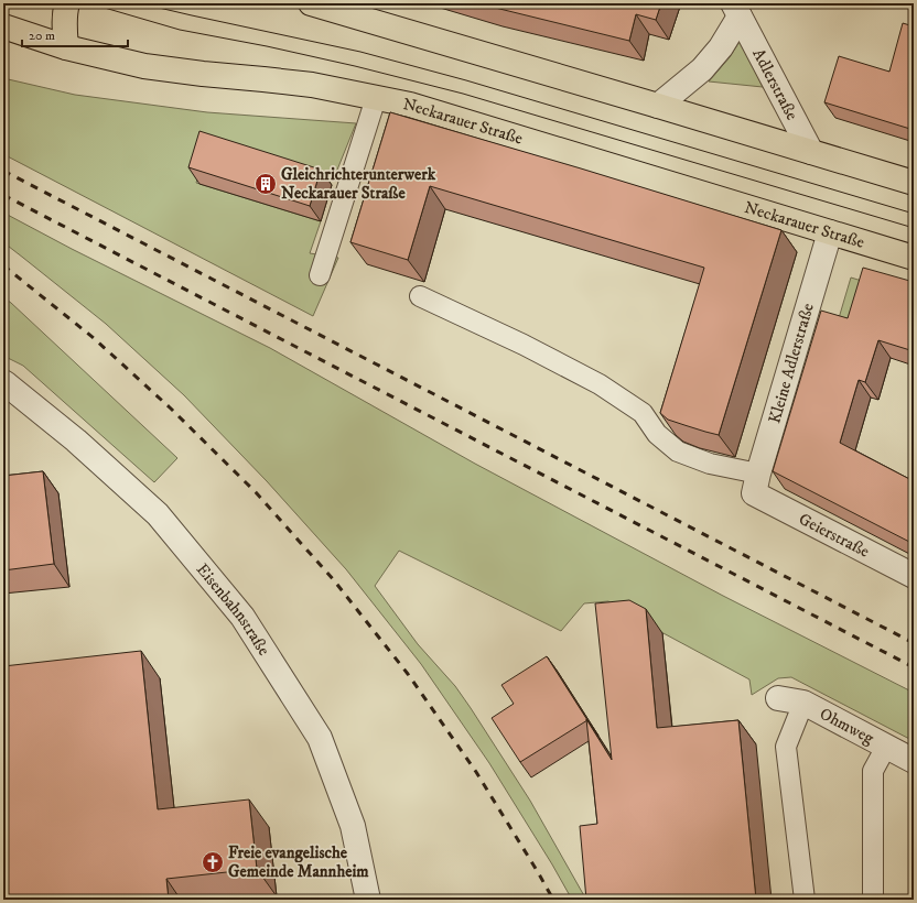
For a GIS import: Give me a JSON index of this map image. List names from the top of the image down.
{
  "streets": {
    "main road": ["Neckarauer Straße"],
    "street": [
      "Adlerstraße",
      "Kleine Adlerstraße",
      "Geierstraße",
      "Eisenbahnstraße",
      "Ohmweg"
    ]
  },
  "crossings": [
    ["Neckarauer Straße", "Kleine Adlerstraße"],
    ["Kleine Adlerstraße", "Geierstraße"]
  ],
  "places": {
    "building": ["Gleichrichterunterwerk Neckarauer Straße"],
    "church": ["Freie evangelische Gemeinde Mannheim"]
  },
  "scale_bar": "20 m"
}
